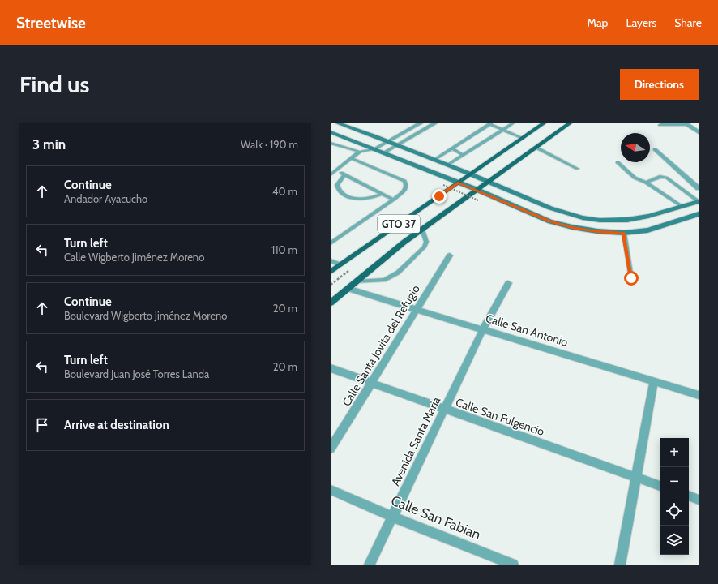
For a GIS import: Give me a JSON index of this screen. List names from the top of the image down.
{
  "streets": {
    "main road": ["GTO 37"],
    "street": [
      "Calle San Antonio",
      "Calle Santa Jovita del Refugio",
      "Calle San Fulgencio",
      "Avenida Santa María",
      "Calle San Fabian"
    ]
  },
  "crossings": [
    ["GTO 37", "Calle San Antonio"],
    ["Calle San Antonio", "Calle Santa Jovita del Refugio"],
    ["Calle San Antonio", "Avenida Santa María"],
    ["Calle Santa Jovita del Refugio", "Calle San Fulgencio"],
    ["Calle San Fulgencio", "Avenida Santa María"],
    ["Avenida Santa María", "Calle San Fabian"]
  ],
  "north": "left",
  "page": {
    "header": "Streetwise",
    "nav": ["Map", "Layers", "Share"],
    "buttons": "Directions",
    "title": "Find us",
    "heading": ["3 min", "Walk · 190 m"],
    "list": [
      ["Continue", "Andador Ayacucho", "40 m"],
      ["Turn left", "Calle Wigberto Jiménez Moreno", "110 m"],
      ["Continue", "Boulevard Wigberto Jiménez Moreno", "20 m"],
      ["Turn left", "Boulevard Juan José Torres Landa", "20 m"],
      "Arrive at destination"
    ],
    "map_buttons": ["+", "−"]
  }
}
